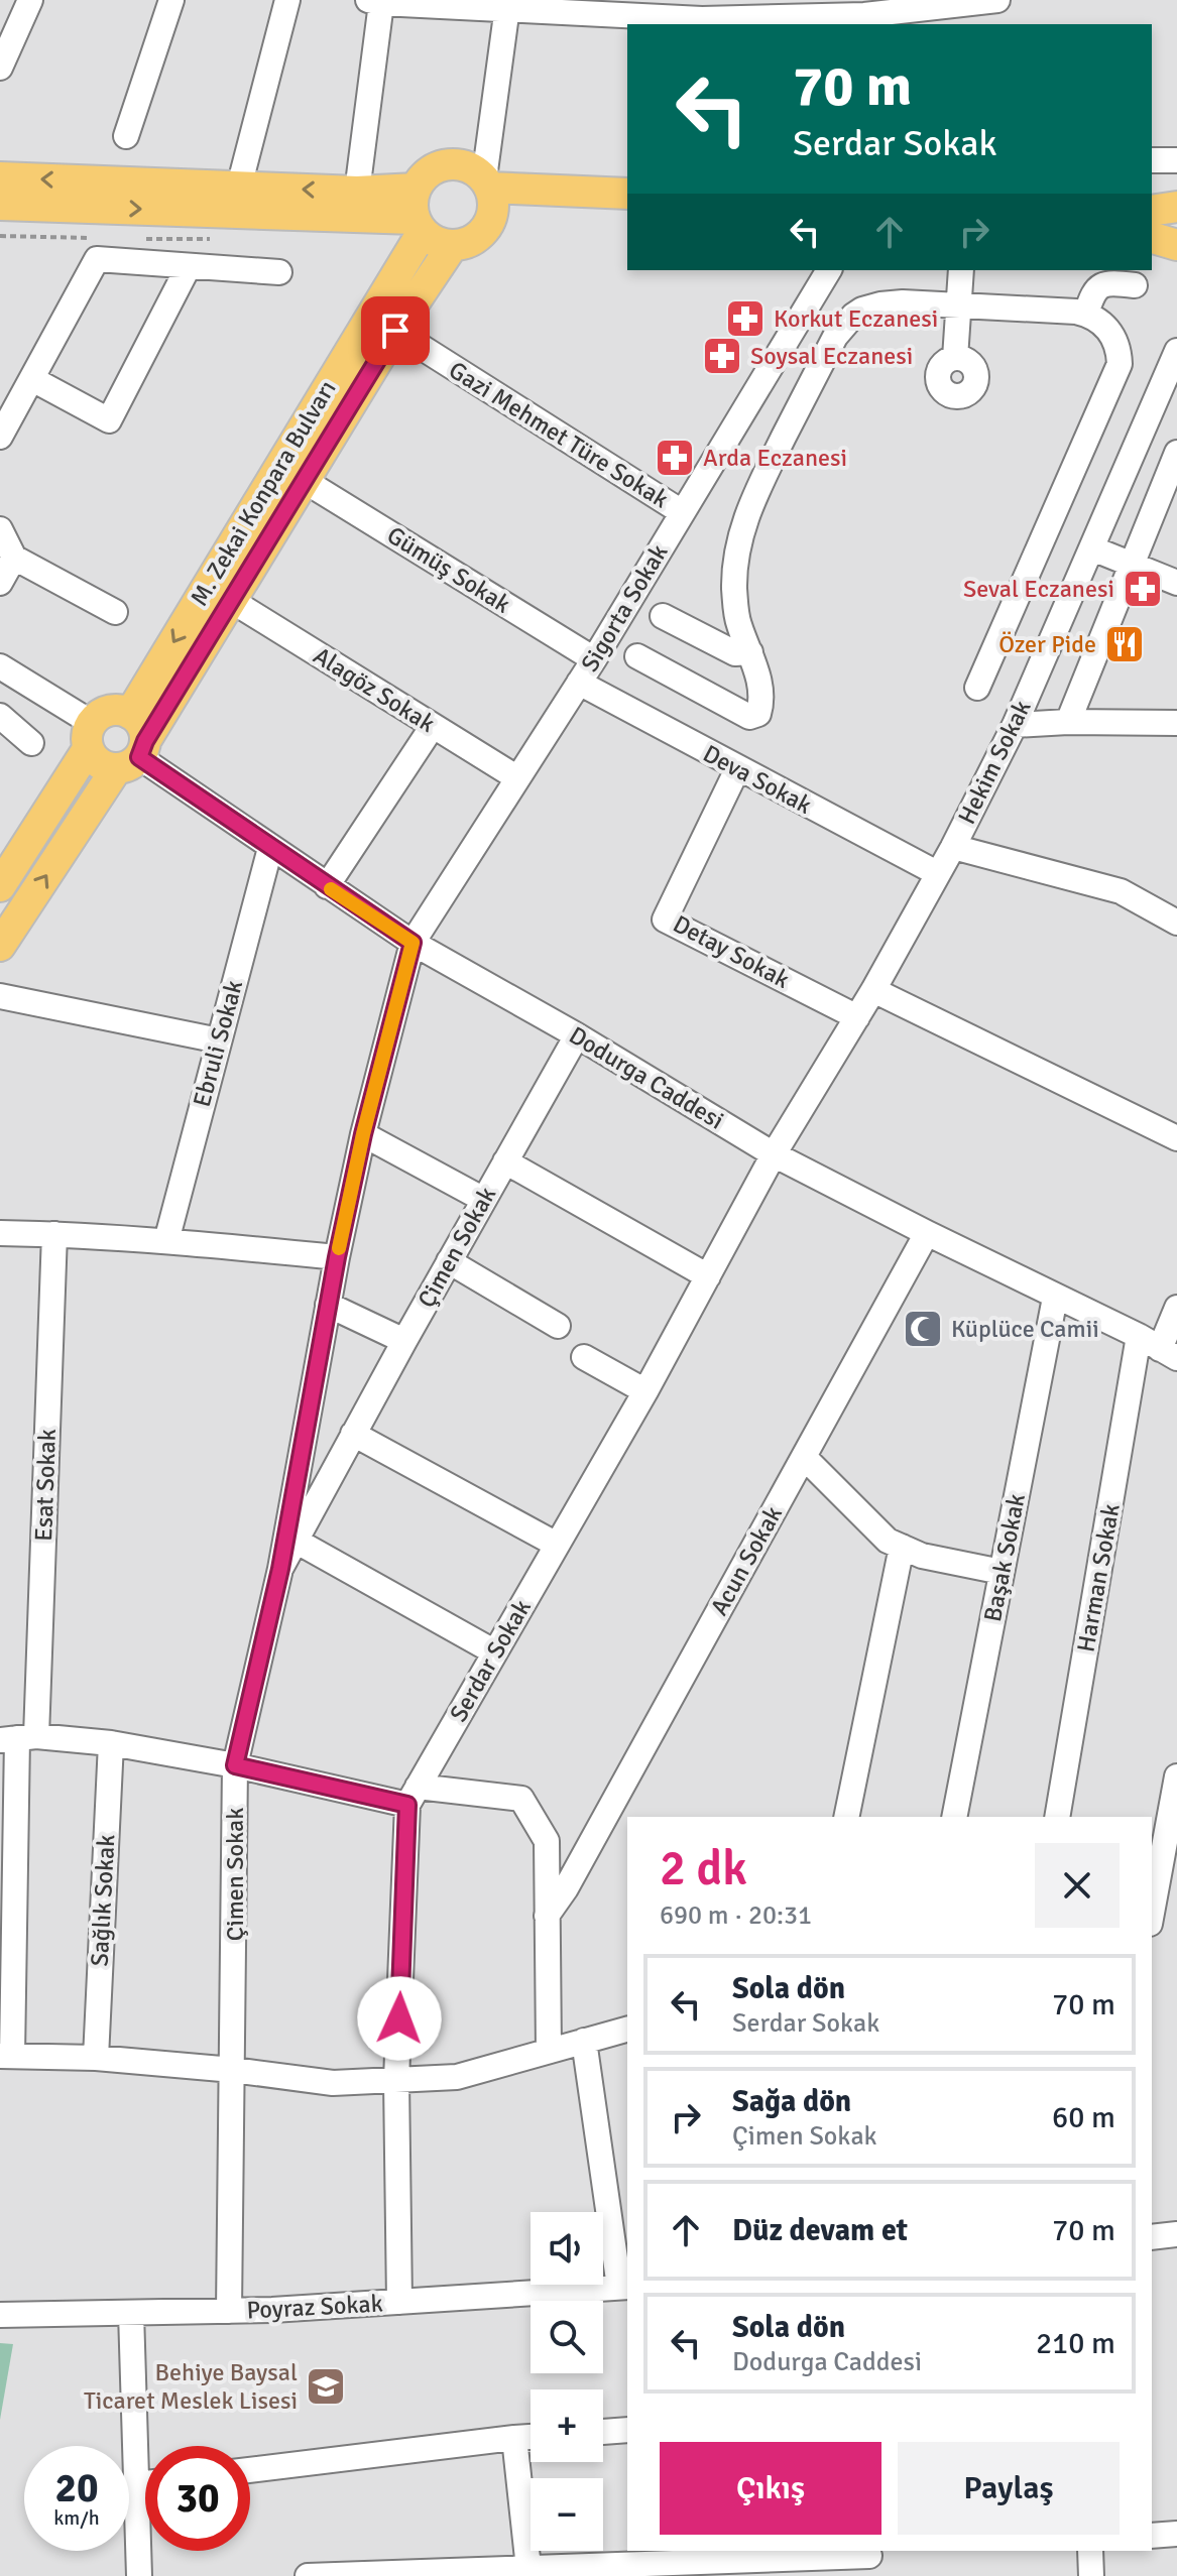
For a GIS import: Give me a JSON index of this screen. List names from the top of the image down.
{
  "streets": {
    "main road": ["M. Zekai Konpara Bulvarı"],
    "street": [
      "Gazi Mehmet Türe Sokak",
      "Gümüş Sokak",
      "Sigorta Sokak",
      "Alagöz Sokak",
      "Hekim Sokak",
      "Deva Sokak",
      "Detay Sokak",
      "Ebruli Sokak",
      "Dodurga Caddesi",
      "Çimen Sokak",
      "Esat Sokak",
      "Başak Sokak",
      "Acun Sokak",
      "Harman Sokak",
      "Serdar Sokak",
      "Sağlık Sokak",
      "Poyraz Sokak"
    ]
  },
  "crossings": [
    ["Gazi Mehmet Türe Sokak", "M. Zekai Konpara Bulvarı"],
    ["Gazi Mehmet Türe Sokak", "Sigorta Sokak"],
    ["M. Zekai Konpara Bulvarı", "Gümüş Sokak"],
    ["M. Zekai Konpara Bulvarı", "Alagöz Sokak"],
    ["M. Zekai Konpara Bulvarı", "Dodurga Caddesi"],
    ["Gümüş Sokak", "Sigorta Sokak"],
    ["Sigorta Sokak", "Alagöz Sokak"],
    ["Sigorta Sokak", "Deva Sokak"],
    ["Sigorta Sokak", "Dodurga Caddesi"],
    ["Sigorta Sokak", "Çimen Sokak"],
    ["Hekim Sokak", "Deva Sokak"],
    ["Hekim Sokak", "Detay Sokak"],
    ["Hekim Sokak", "Dodurga Caddesi"],
    ["Hekim Sokak", "Serdar Sokak"],
    ["Deva Sokak", "Detay Sokak"],
    ["Ebruli Sokak", "Dodurga Caddesi"],
    ["Dodurga Caddesi", "Çimen Sokak"],
    ["Dodurga Caddesi", "Başak Sokak"],
    ["Dodurga Caddesi", "Acun Sokak"],
    ["Dodurga Caddesi", "Harman Sokak"],
    ["Dodurga Caddesi", "Serdar Sokak"],
    ["Çimen Sokak", "Poyraz Sokak"]
  ],
  "places": {
    "pharmacy": [
      "Korkut Eczanesi",
      "Soysal Eczanesi",
      "Arda Eczanesi",
      "Seval Eczanesi"
    ],
    "restaurant": ["Özer Pide"],
    "mosque": ["Küplüce Camii"],
    "school or university": ["Behiye Baysal Ticaret Meslek Lisesi"]
  },
  "page": {
    "turn": ["70 m", "Serdar Sokak"],
    "heading": ["2 dk", "690 m · 20:31"],
    "list": [
      {
        "name": "Sola dön",
        "note": "Serdar Sokak",
        "value": "70 m"
      },
      {
        "name": "Sağa dön",
        "note": "Çimen Sokak",
        "value": "60 m"
      },
      {
        "name": "Düz devam et",
        "value": "70 m"
      },
      {
        "name": "Sola dön",
        "note": "Dodurga Caddesi",
        "value": "210 m"
      }
    ],
    "map_buttons": ["+", "−"],
    "buttons": ["Çıkış", "Paylaş"],
    "speed": "20 km/h",
    "limit": "30"
  }
}
